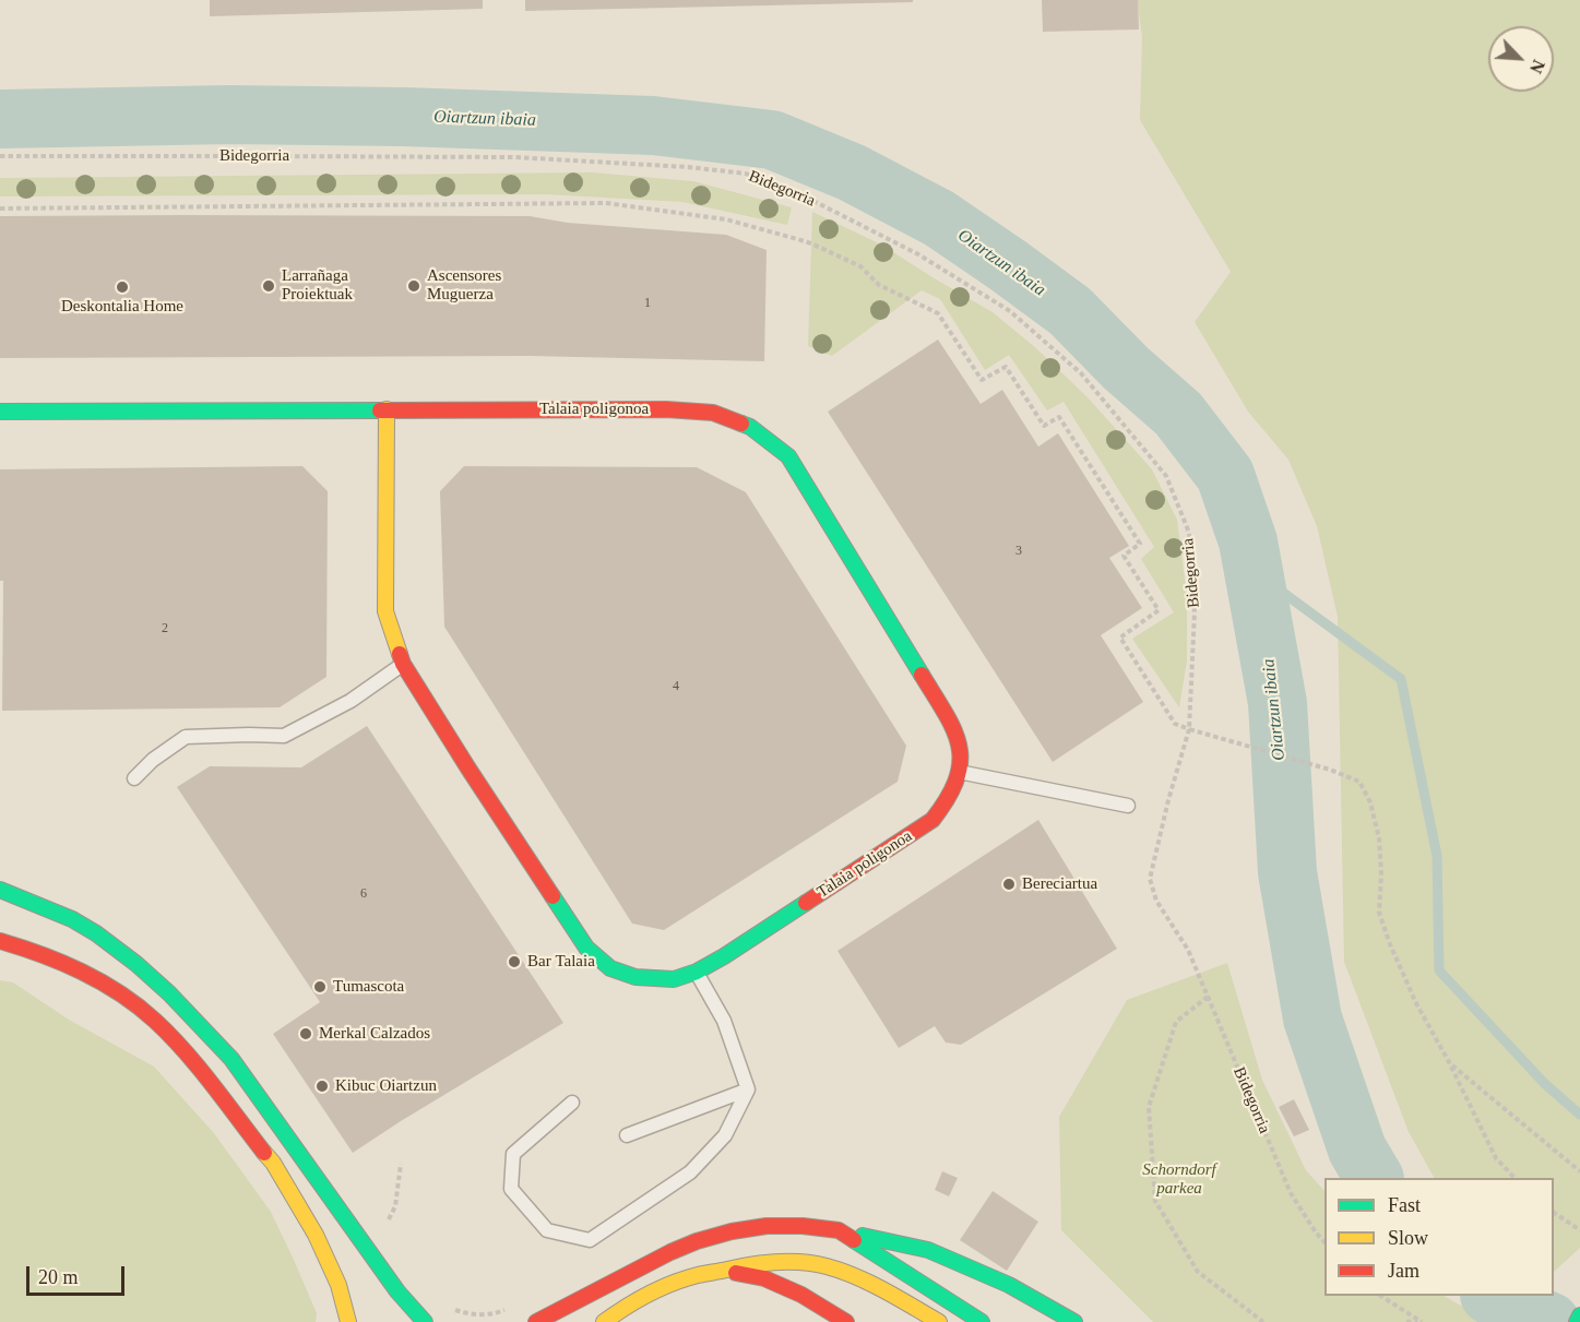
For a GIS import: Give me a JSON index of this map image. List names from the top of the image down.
{
  "streets": {
    "main road": ["Talaia poligonoa"],
    "path": ["Bidegorria"]
  },
  "water": ["Oiartzun ibaia"],
  "parks": ["Schorndorf parkea"],
  "places": [
    "Larrañaga Proiektuak",
    "Ascensores Muguerza",
    "Deskontalia Home",
    "Bereciartua",
    "Bar Talaia",
    "Tumascota",
    "Merkal Calzados",
    "Kibuc Oiartzun"
  ],
  "house_numbers": [
    "1",
    "3",
    "2",
    "4",
    "6"
  ],
  "legend": ["Fast", "Slow", "Jam"],
  "scale_bar": "20 m",
  "north": "bottom right"
}
